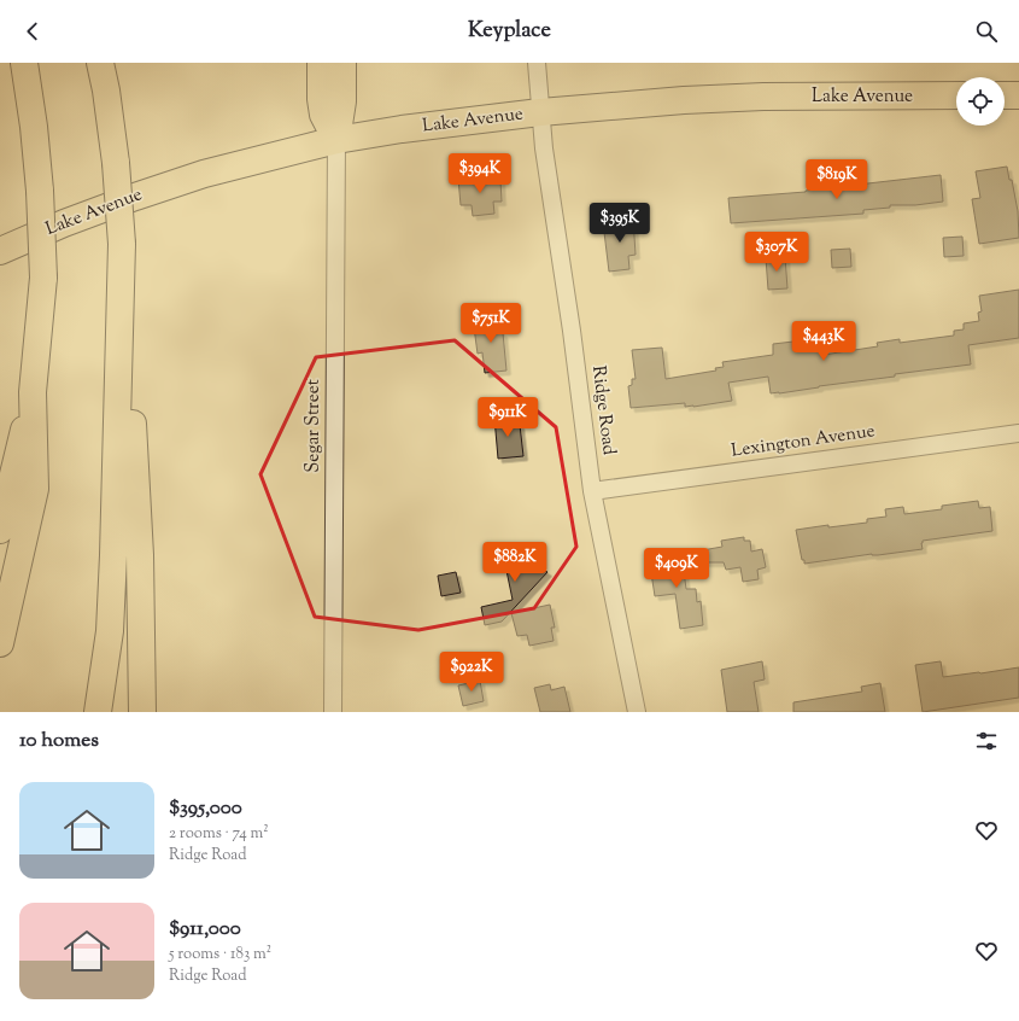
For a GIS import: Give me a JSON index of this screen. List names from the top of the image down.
{
  "streets": {
    "main road": ["Lake Avenue"],
    "street": ["Ridge Road", "Segar Street", "Lexington Avenue"]
  },
  "crossings": [
    ["Lake Avenue", "Ridge Road"],
    ["Lake Avenue", "Segar Street"],
    ["Ridge Road", "Lexington Avenue"]
  ],
  "page": {
    "header": "Keyplace",
    "price": [
      "$394K",
      "$819K",
      "$395K",
      "$307K",
      "$751K",
      "$443K",
      "$911K",
      "$882K",
      "$409K",
      "$922K"
    ],
    "heading": "10 homes",
    "list": [
      {
        "name": "$395,000",
        "note": "2 rooms · 74 m² · Ridge Road"
      },
      {
        "name": "$911,000",
        "note": "5 rooms · 183 m² · Ridge Road"
      }
    ]
  }
}
